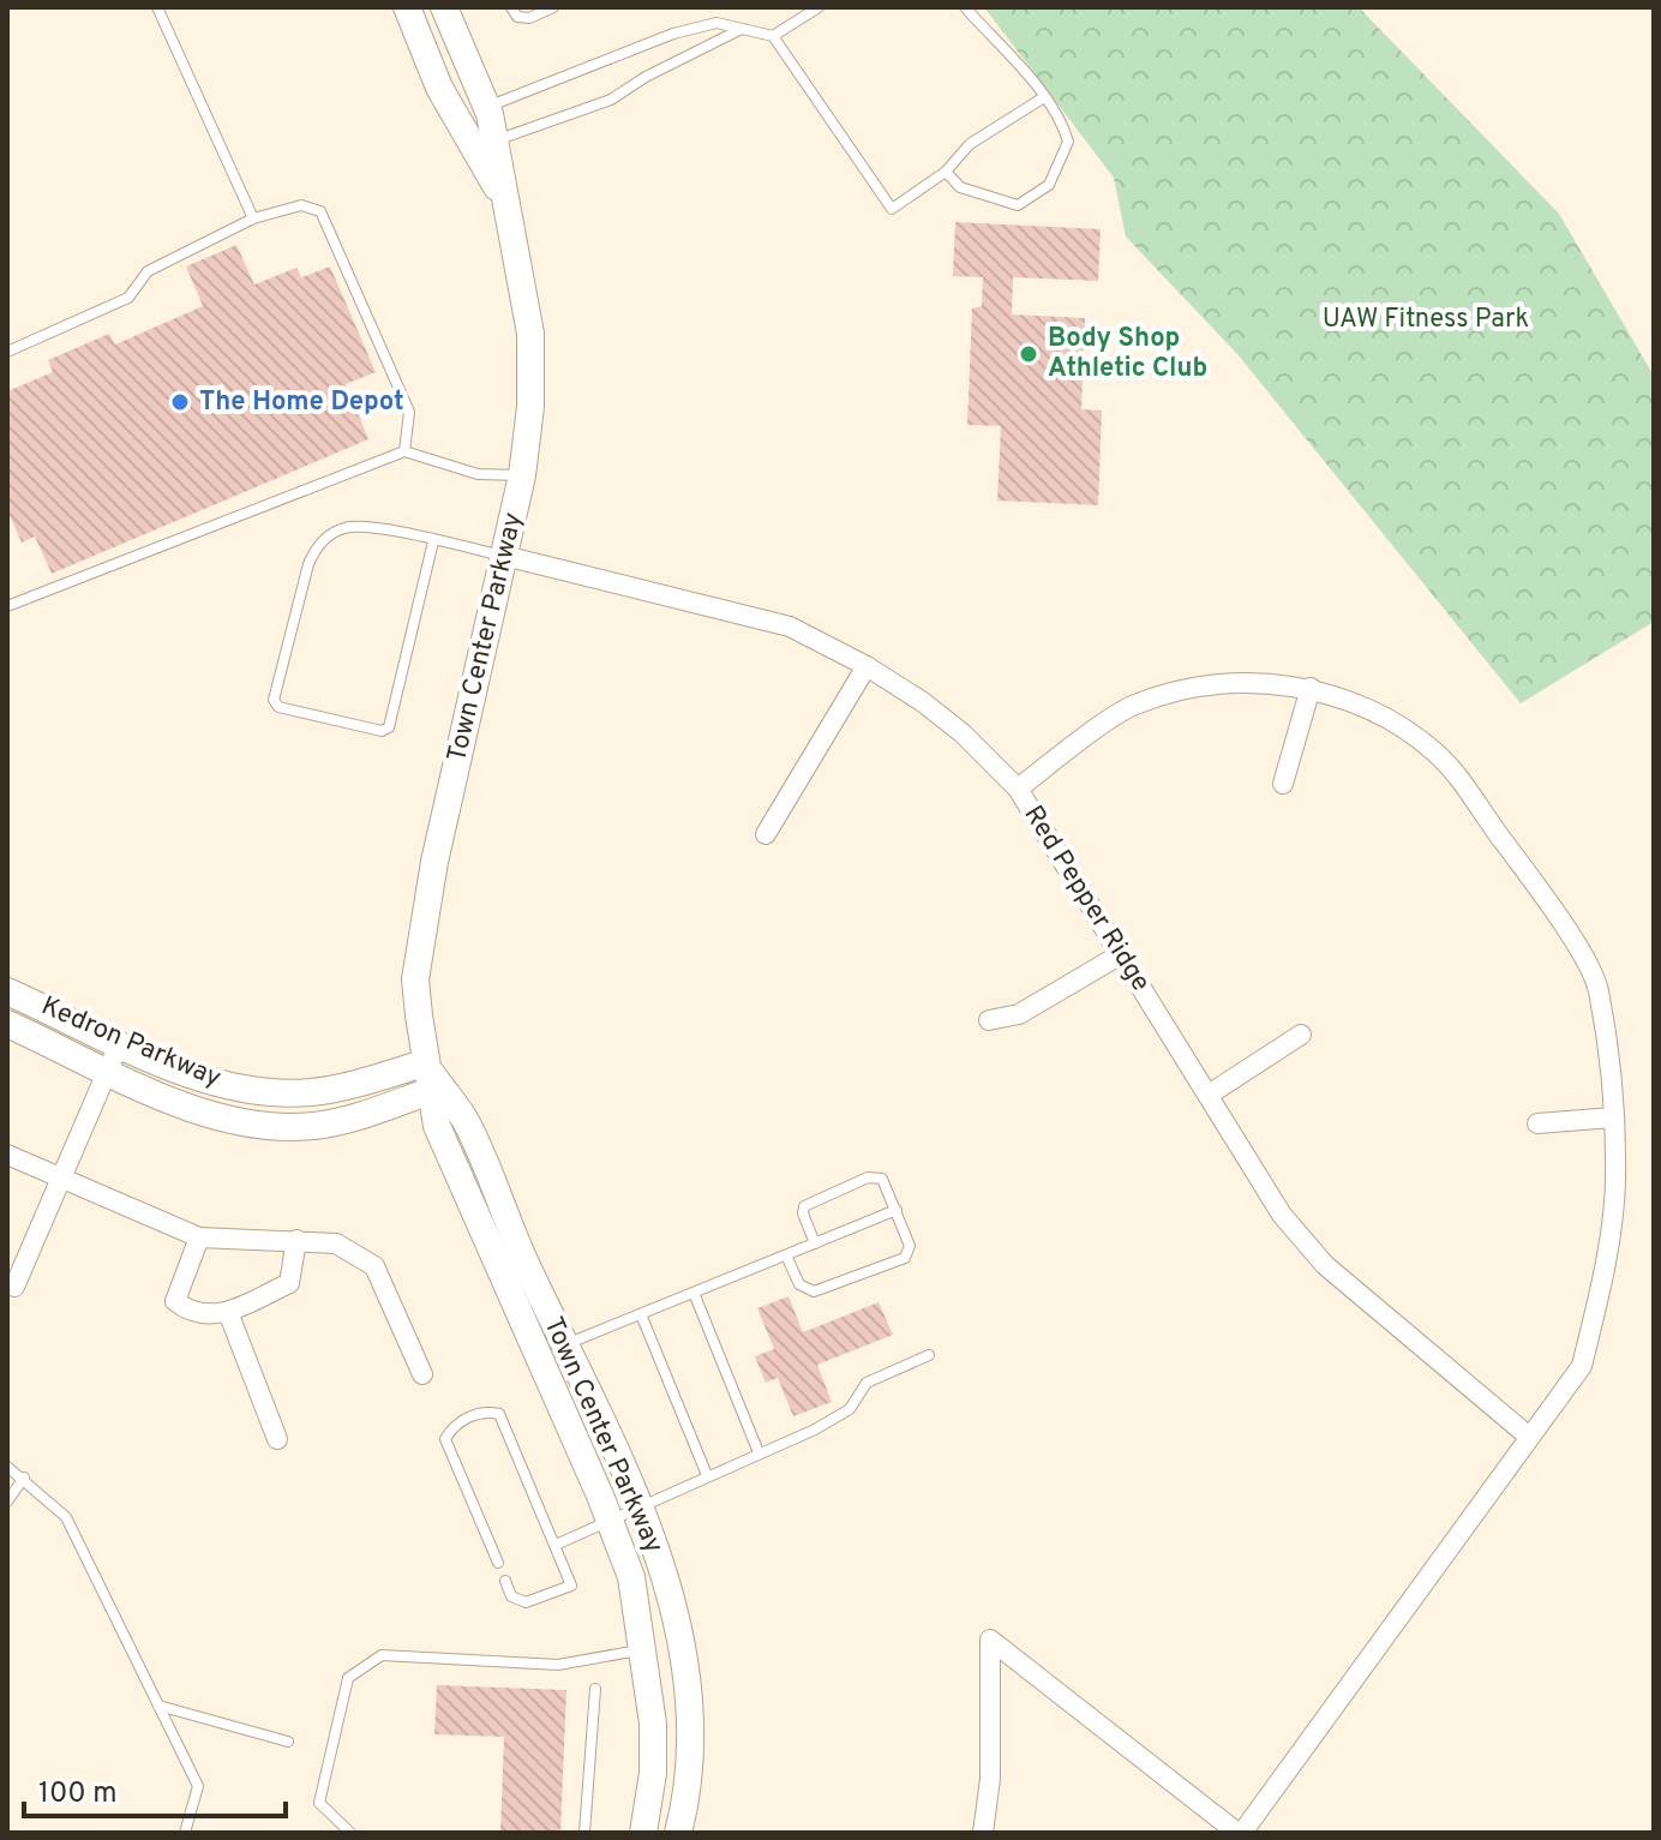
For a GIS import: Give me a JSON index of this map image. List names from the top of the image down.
{
  "streets": {
    "street": ["Town Center Parkway", "Red Pepper Ridge", "Kedron Parkway"]
  },
  "crossings": [
    ["Town Center Parkway", "Red Pepper Ridge"],
    ["Town Center Parkway", "Kedron Parkway"]
  ],
  "parks": ["UAW Fitness Park"],
  "places": ["Body Shop Athletic Club", "The Home Depot"],
  "scale_bar": "100 m"
}
